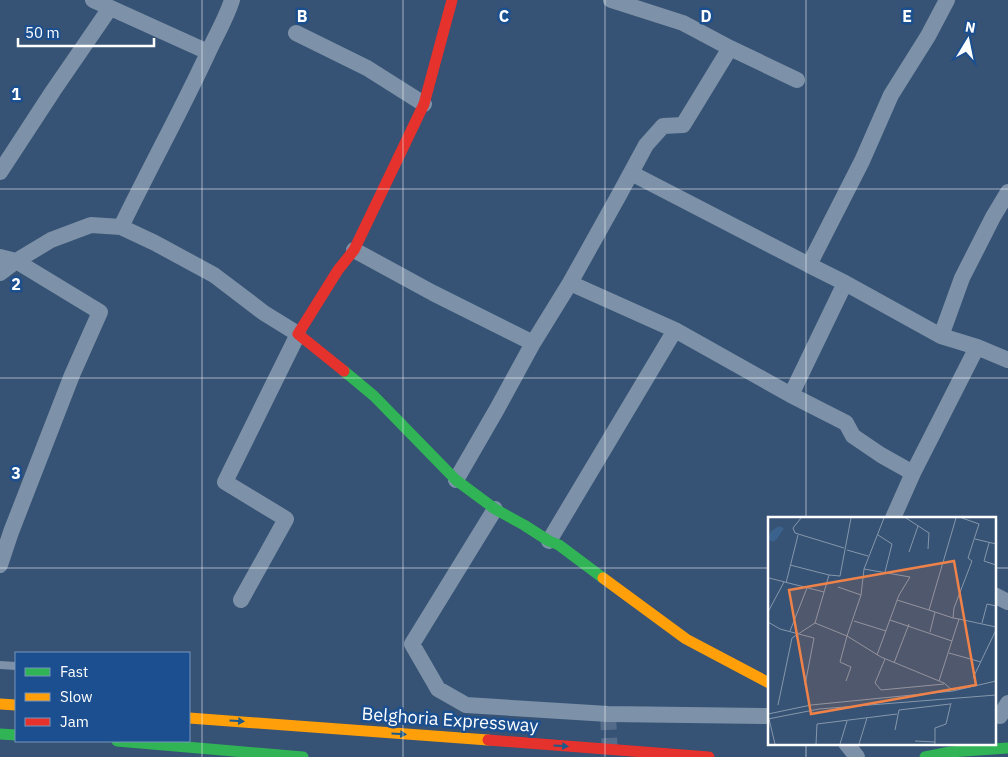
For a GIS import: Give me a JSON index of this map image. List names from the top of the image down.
{
  "streets": {
    "main road": ["Belghoria Expressway"]
  },
  "one_way": ["Belghoria Expressway"],
  "legend": ["Fast", "Slow", "Jam"],
  "scale_bar": "50 m",
  "north": "top",
  "grid": {
    "columns": [
      "B",
      "C",
      "D",
      "E"
    ],
    "rows": ["1", "2", "3"]
  }
}
